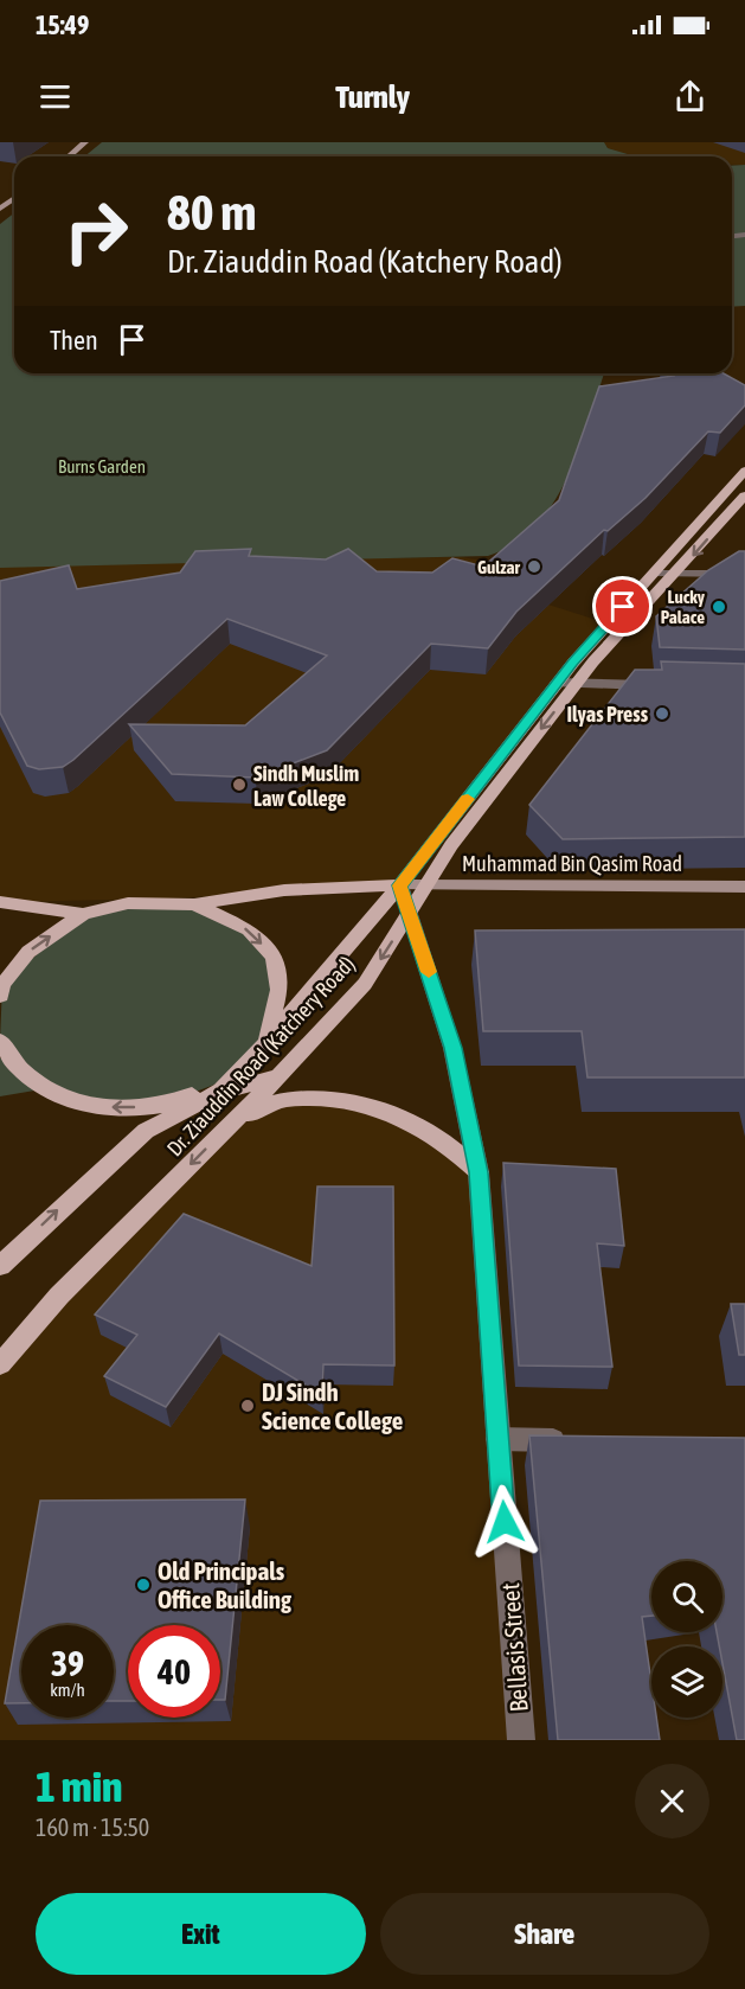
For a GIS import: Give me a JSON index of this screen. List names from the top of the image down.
{
  "streets": {
    "main road": ["Muhammad Bin Qasim Road", "Dr. Ziauddin Road (Katchery Road)"],
    "street": ["Bellasis Street"]
  },
  "crossings": [
    ["Muhammad Bin Qasim Road", "Dr. Ziauddin Road (Katchery Road)"],
    ["Muhammad Bin Qasim Road", "Bellasis Street"],
    ["Dr. Ziauddin Road (Katchery Road)", "Bellasis Street"]
  ],
  "parks": ["Burns Garden"],
  "places": [
    "Gulzar",
    "Lucky Palace",
    "Ilyas Press",
    "Sindh Muslim Law College",
    "DJ Sindh Science College",
    "Old Principals Office Building"
  ],
  "page": {
    "status": "15:49",
    "header": "Turnly",
    "turn": ["80 m", "Dr. Ziauddin Road (Katchery Road)"],
    "then": "Then",
    "speed": "39 km/h",
    "limit": "40",
    "heading": ["1 min", "160 m · 15:50"],
    "buttons": ["Exit", "Share"]
  }
}
